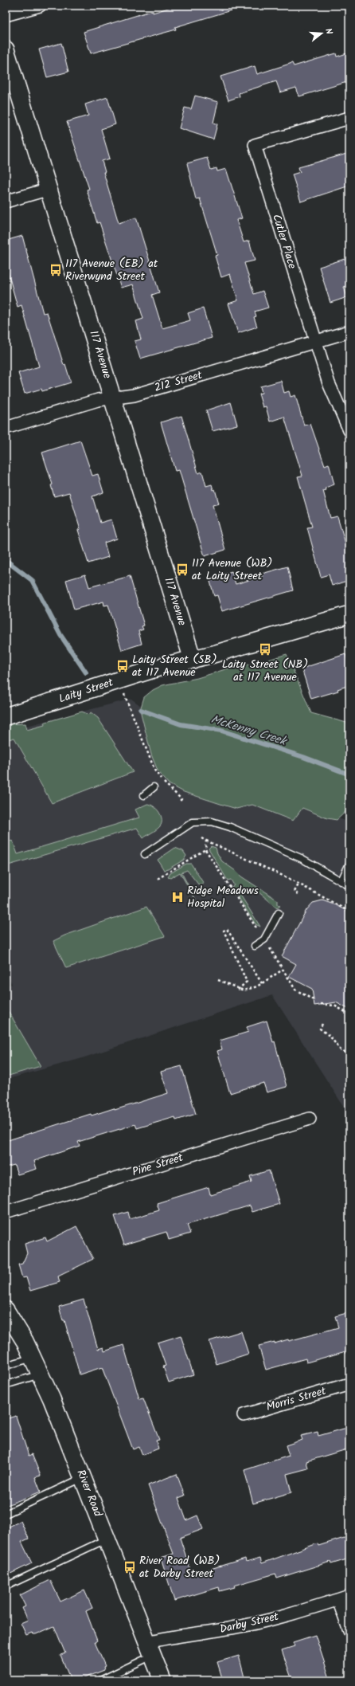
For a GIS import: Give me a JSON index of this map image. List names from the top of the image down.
{
  "streets": {
    "street": [
      "Cutler Place",
      "117 Avenue",
      "212 Street",
      "Laity Street",
      "Pine Street",
      "Morris Street",
      "River Road",
      "Darby Street"
    ]
  },
  "crossings": [
    ["Cutler Place", "212 Street"],
    ["117 Avenue", "212 Street"],
    ["117 Avenue", "Laity Street"],
    ["River Road", "Darby Street"]
  ],
  "water": ["McKenny Creek"],
  "places": {
    "bus stop": [
      "117 Avenue (EB) at Riverwynd Street",
      "117 Avenue (WB) at Laity Street",
      "Laity Street (NB) at 117 Avenue",
      "Laity Street (SB) at 117 Avenue",
      "River Road (WB) at Darby Street"
    ],
    "hospital": ["Ridge Meadows Hospital"]
  },
  "north": "right"
}
